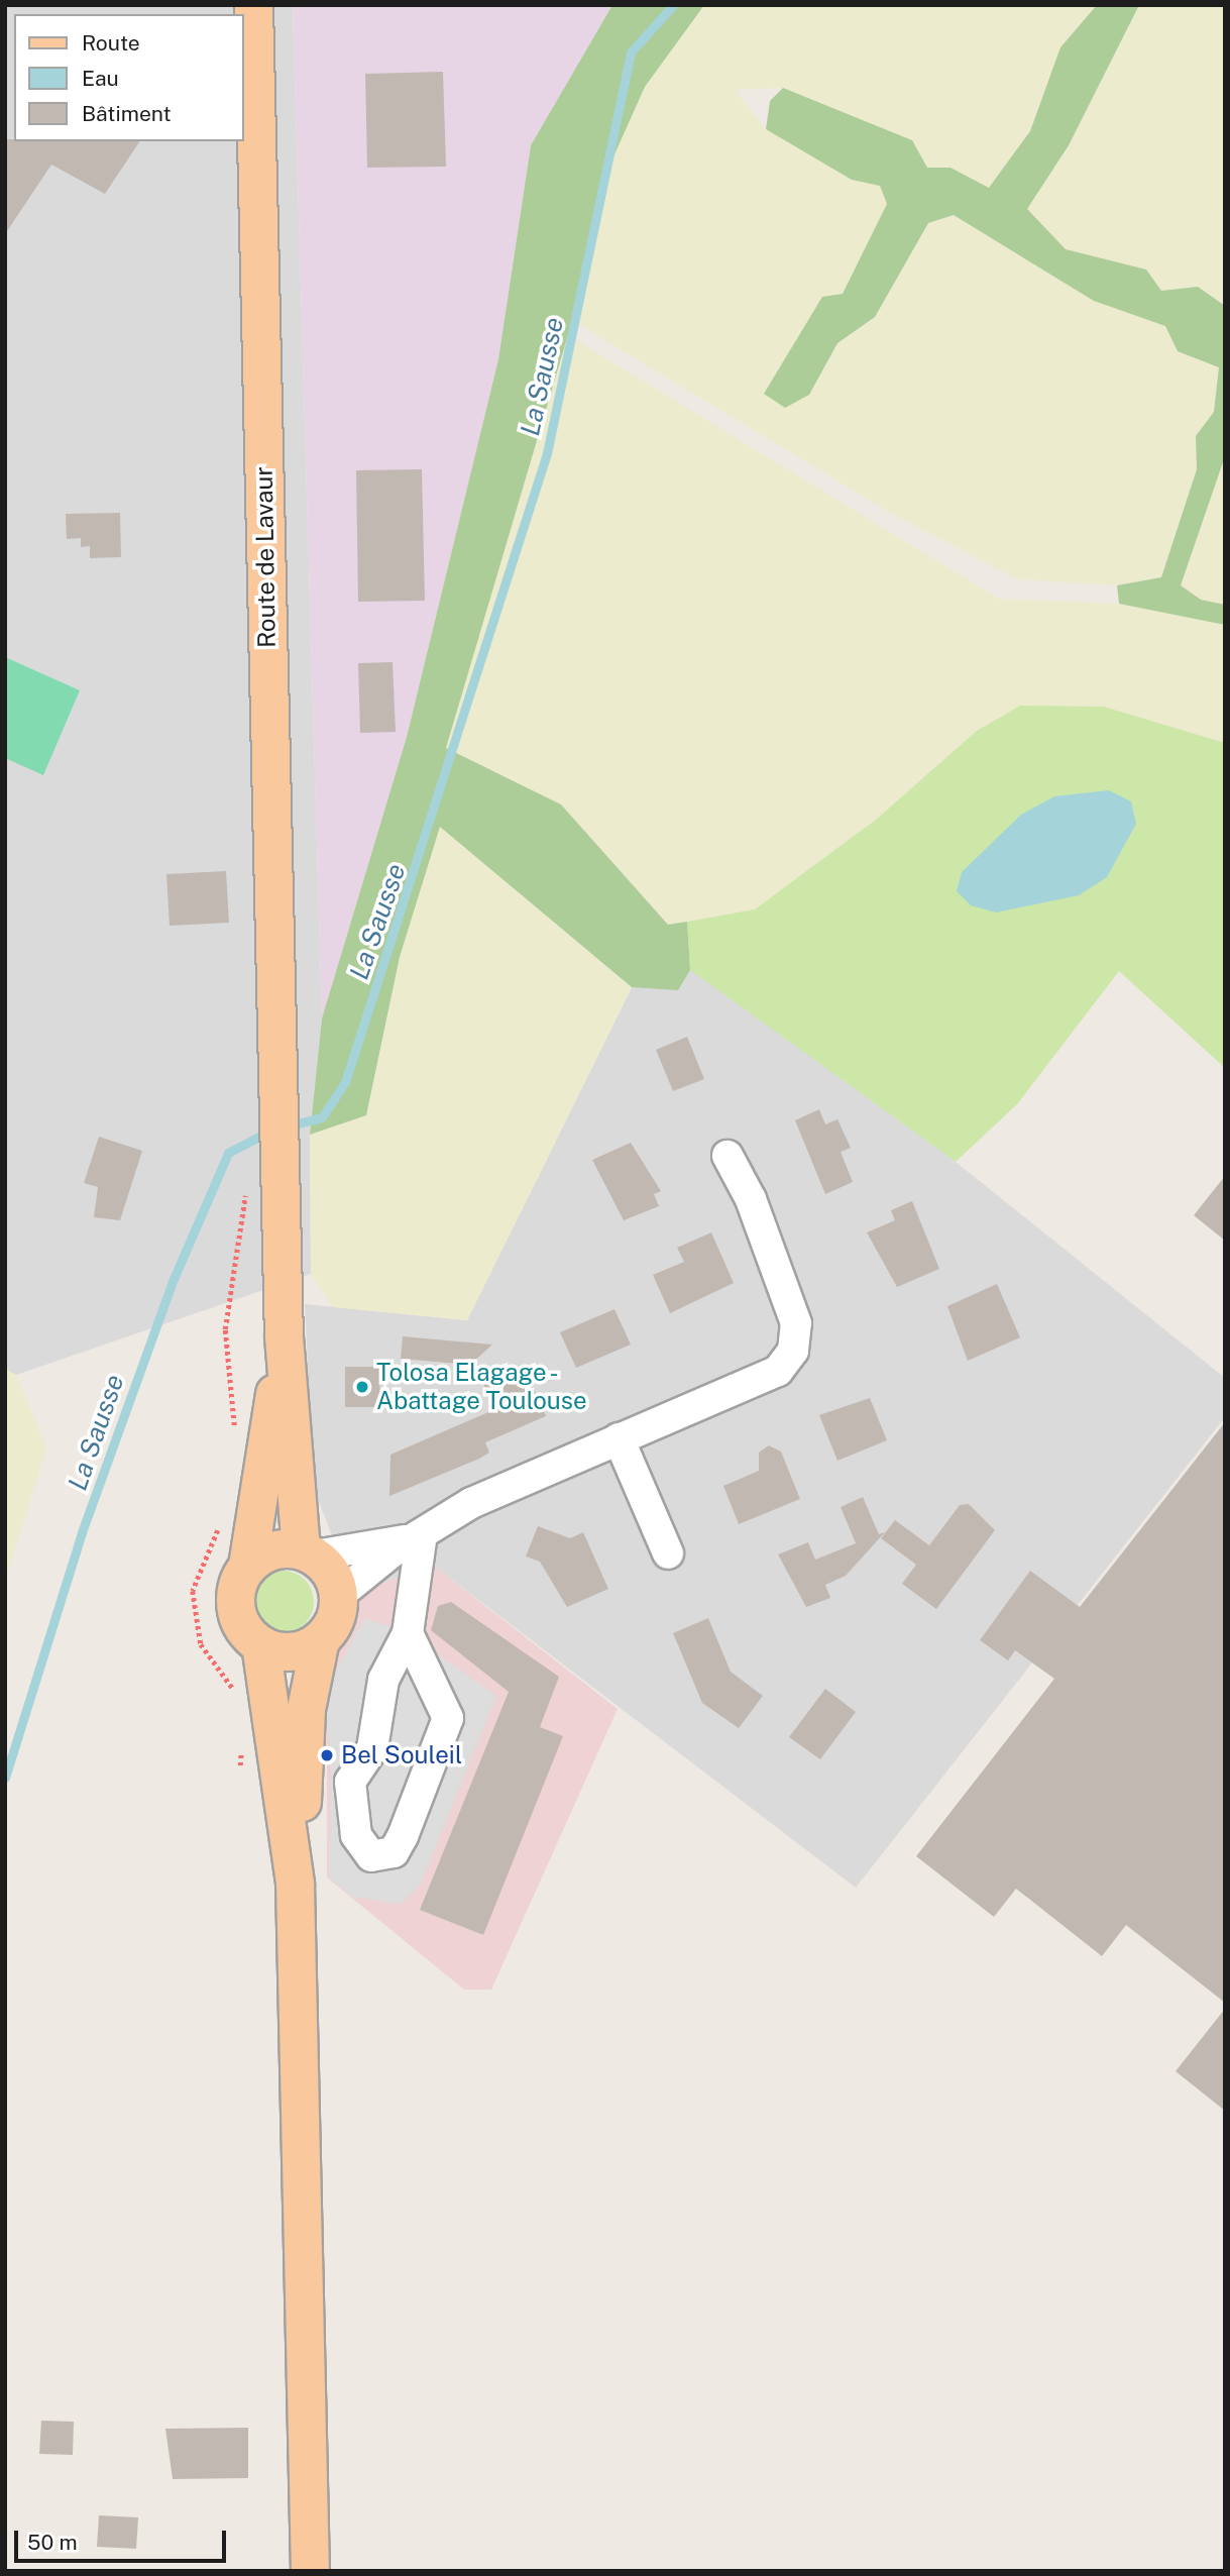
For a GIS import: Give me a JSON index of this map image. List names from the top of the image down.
{
  "streets": {
    "main road": ["Route de Lavaur"]
  },
  "water": ["La Sausse"],
  "places": ["Tolosa Elagage - Abattage Toulouse", "Bel Souleil"],
  "legend": ["Route", "Eau", "Bâtiment"],
  "scale_bar": "50 m"
}
